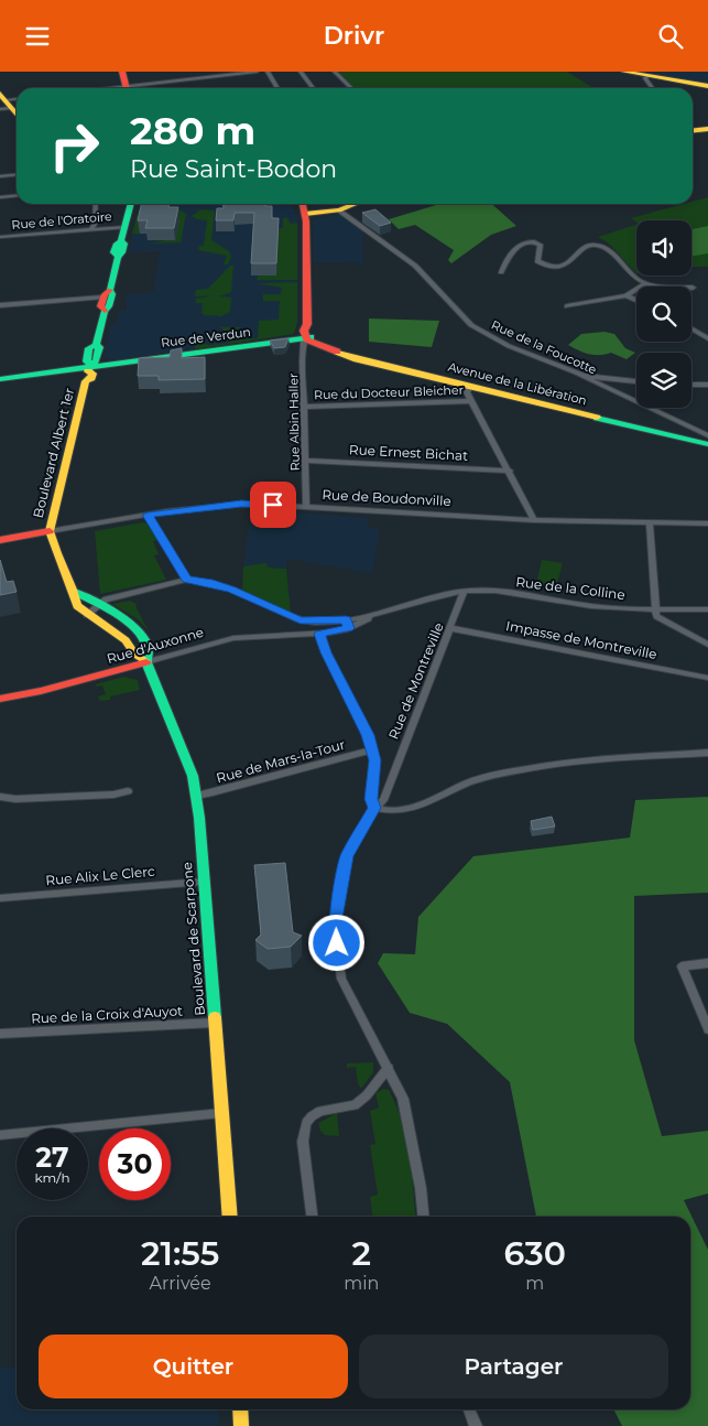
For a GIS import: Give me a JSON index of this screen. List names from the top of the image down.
{
  "streets": {
    "main road": [
      "Rue de Verdun",
      "Avenue de la Libération",
      "Boulevard Albert 1er",
      "Rue de Boudonville",
      "Rue d'Auxonne",
      "Boulevard de Scarpone"
    ],
    "street": [
      "Rue de l'Oratoire",
      "Rue de la Foucotte",
      "Rue du Docteur Bleicher",
      "Rue Albin Haller",
      "Rue Ernest Bichat",
      "Rue de la Colline",
      "Impasse de Montreville",
      "Rue de Montreville",
      "Rue de Mars-la-Tour",
      "Rue Alix Le Clerc",
      "Rue de la Croix d'Auyot"
    ]
  },
  "crossings": [
    ["Rue de l'Oratoire", "Boulevard Albert 1er"],
    ["Rue de Verdun", "Avenue de la Libération"],
    ["Rue de Verdun", "Rue Albin Haller"],
    ["Rue de Verdun", "Boulevard Albert 1er"],
    ["Avenue de la Libération", "Rue Albin Haller"],
    ["Rue du Docteur Bleicher", "Rue Albin Haller"],
    ["Rue Albin Haller", "Rue Ernest Bichat"],
    ["Rue Albin Haller", "Rue de Boudonville"],
    ["Boulevard Albert 1er", "Rue de Boudonville"],
    ["Rue de la Colline", "Rue d'Auxonne"],
    ["Rue de la Colline", "Rue de Montreville"],
    ["Impasse de Montreville", "Rue de Montreville"],
    ["Rue d'Auxonne", "Boulevard de Scarpone"],
    ["Rue de Mars-la-Tour", "Boulevard de Scarpone"],
    ["Rue Alix Le Clerc", "Boulevard de Scarpone"],
    ["Boulevard de Scarpone", "Rue de la Croix d'Auyot"]
  ],
  "page": {
    "header": "Drivr",
    "turn": ["280 m", "Rue Saint-Bodon"],
    "speed": "27 km/h",
    "limit": "30",
    "eta": [
      "21:55",
      "Arrivée",
      "2",
      "min",
      "630",
      "m"
    ],
    "buttons": ["Quitter", "Partager"]
  }
}
